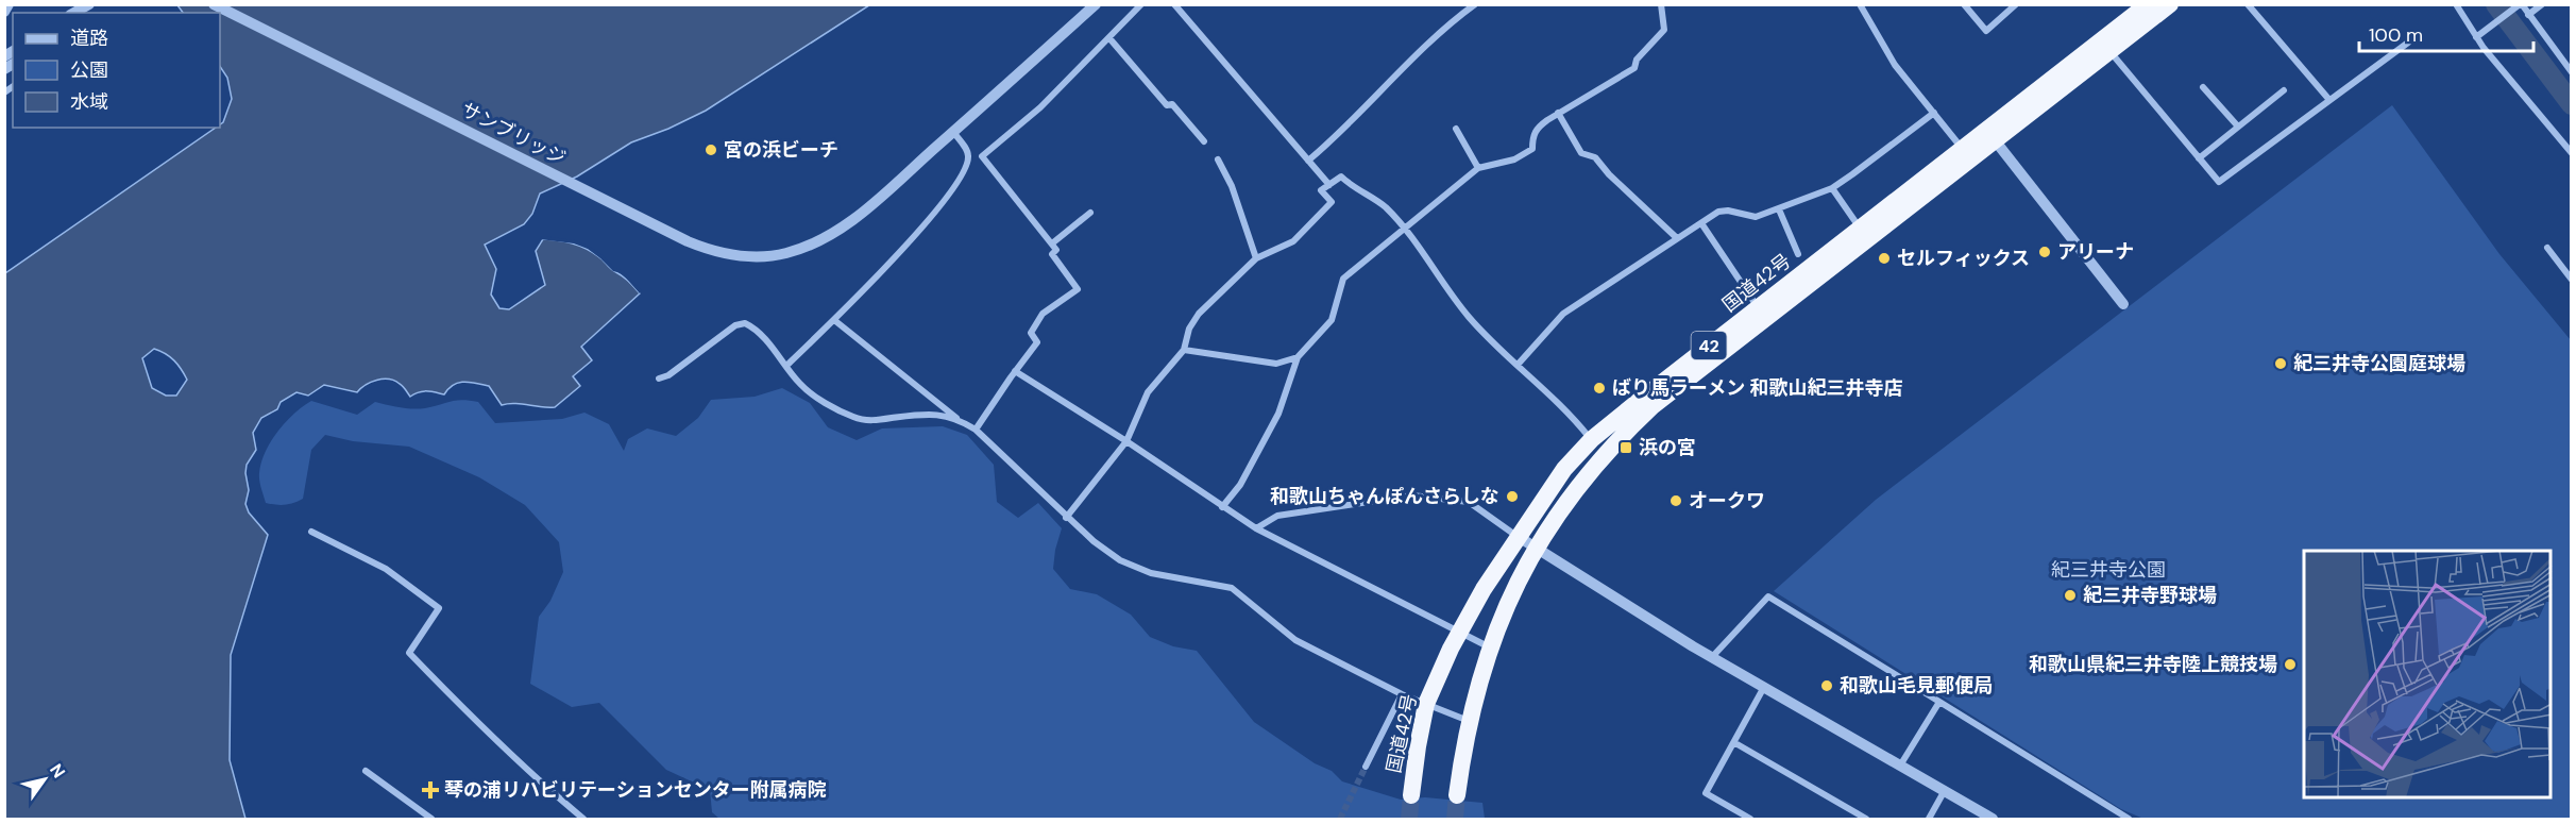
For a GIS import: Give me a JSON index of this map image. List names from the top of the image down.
{
  "streets": {
    "highway": ["国道42号", "42"],
    "street": ["サンブリッジ"]
  },
  "parks": ["紀三井寺公園"],
  "places": {
    "other": [
      "宮の浜ビーチ",
      "アリーナ",
      "セルフィックス",
      "紀三井寺公園庭球場",
      "ばり馬ラーメン 和歌山紀三井寺店",
      "和歌山ちゃんぽんさらしな",
      "オークワ",
      "紀三井寺野球場",
      "和歌山県紀三井寺陸上競技場",
      "和歌山毛見郵便局"
    ],
    "transit": ["浜の宮"],
    "health": ["琴の浦リハビリテーションセンター附属病院"]
  },
  "legend": ["道路", "公園", "水域"],
  "scale_bar": "100 m",
  "north": "top right"
}
